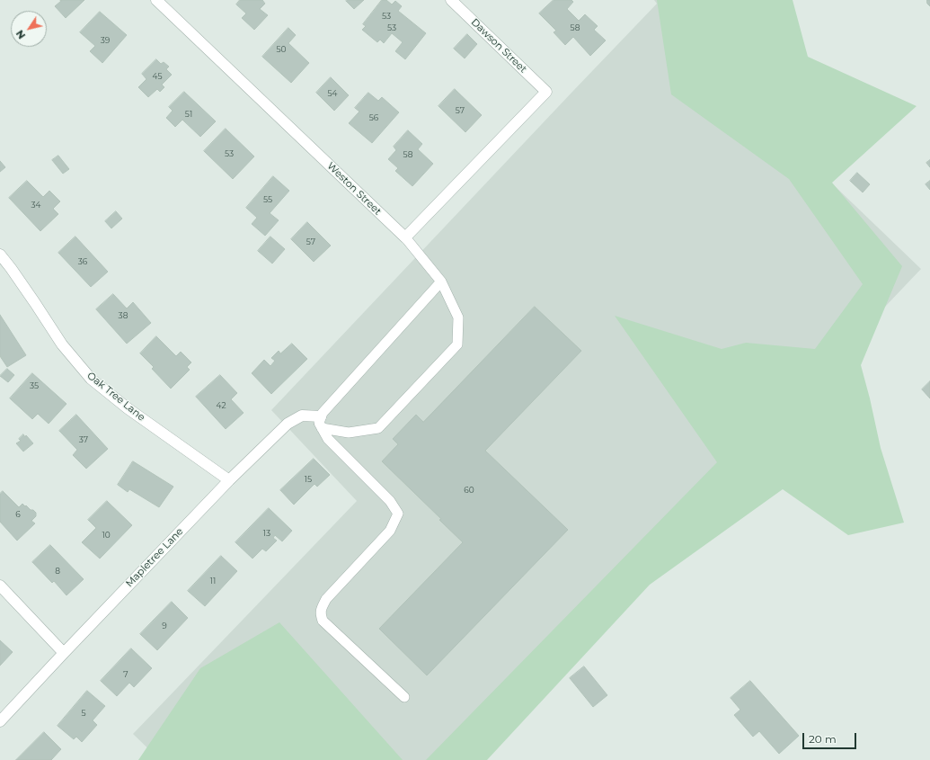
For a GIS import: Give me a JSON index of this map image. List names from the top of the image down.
{
  "streets": {
    "street": [
      "Dawson Street",
      "Weston Street",
      "Oak Tree Lane",
      "Mapletree Lane"
    ]
  },
  "crossings": [
    ["Dawson Street", "Weston Street"],
    ["Oak Tree Lane", "Mapletree Lane"]
  ],
  "house_numbers": [
    "53",
    "53",
    "58",
    "39",
    "50",
    "45",
    "54",
    "57",
    "51",
    "56",
    "53",
    "58",
    "55",
    "34",
    "57",
    "36",
    "38",
    "35",
    "42",
    "37",
    "15",
    "60",
    "6",
    "13",
    "10",
    "8",
    "11",
    "9",
    "7",
    "5"
  ],
  "scale_bar": "20 m",
  "north": "bottom left"
}
